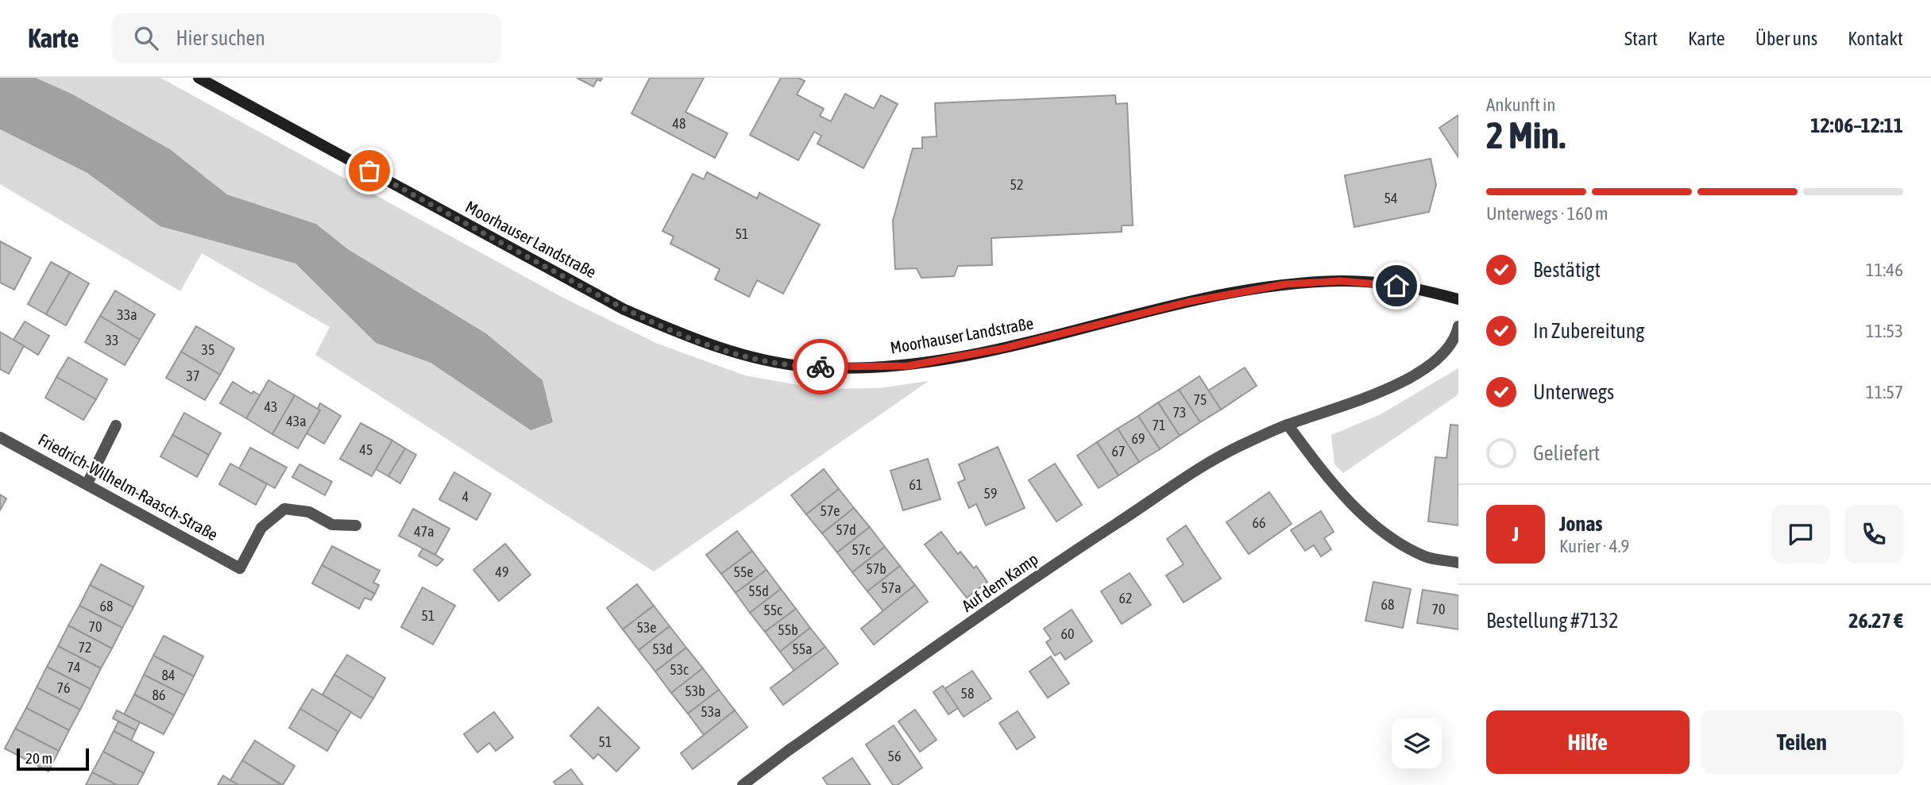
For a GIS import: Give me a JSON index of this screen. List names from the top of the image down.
{
  "streets": {
    "street": ["Moorhauser Landstraße", "Friedrich-Wilhelm-Raasch-Straße", "Auf dem Kamp"]
  },
  "house_numbers": [
    "48",
    "52",
    "54",
    "51",
    "33a",
    "33",
    "35",
    "37",
    "75",
    "43",
    "73",
    "43a",
    "71",
    "69",
    "45",
    "67",
    "61",
    "59",
    "4",
    "57e",
    "66",
    "57d",
    "47a",
    "57c",
    "57b",
    "49",
    "55e",
    "57a",
    "55d",
    "62",
    "68",
    "68",
    "70",
    "55c",
    "51",
    "70",
    "53e",
    "55b",
    "60",
    "72",
    "53d",
    "55a",
    "74",
    "53c",
    "84",
    "76",
    "53b",
    "58",
    "86",
    "53a",
    "51",
    "56"
  ],
  "scale_bar": "20 m",
  "page": {
    "header": "Karte",
    "search": "Hier suchen",
    "nav": [
      "Start",
      "Karte",
      "Über uns",
      "Kontakt"
    ],
    "heading": ["2 Min.", "Ankunft in", "12:06–12:11"],
    "panel": [
      "Jonas",
      "Kurier · 4.9",
      "Bestellung #7132",
      "26.27 €"
    ],
    "bar": "Unterwegs · 160 m",
    "list": [
      ["Bestätigt", "11:46"],
      ["In Zubereitung", "11:53"],
      ["Unterwegs", "11:57"],
      "Geliefert"
    ],
    "round": "J",
    "buttons": ["Hilfe", "Teilen"],
    "scale": "20 m"
  }
}
